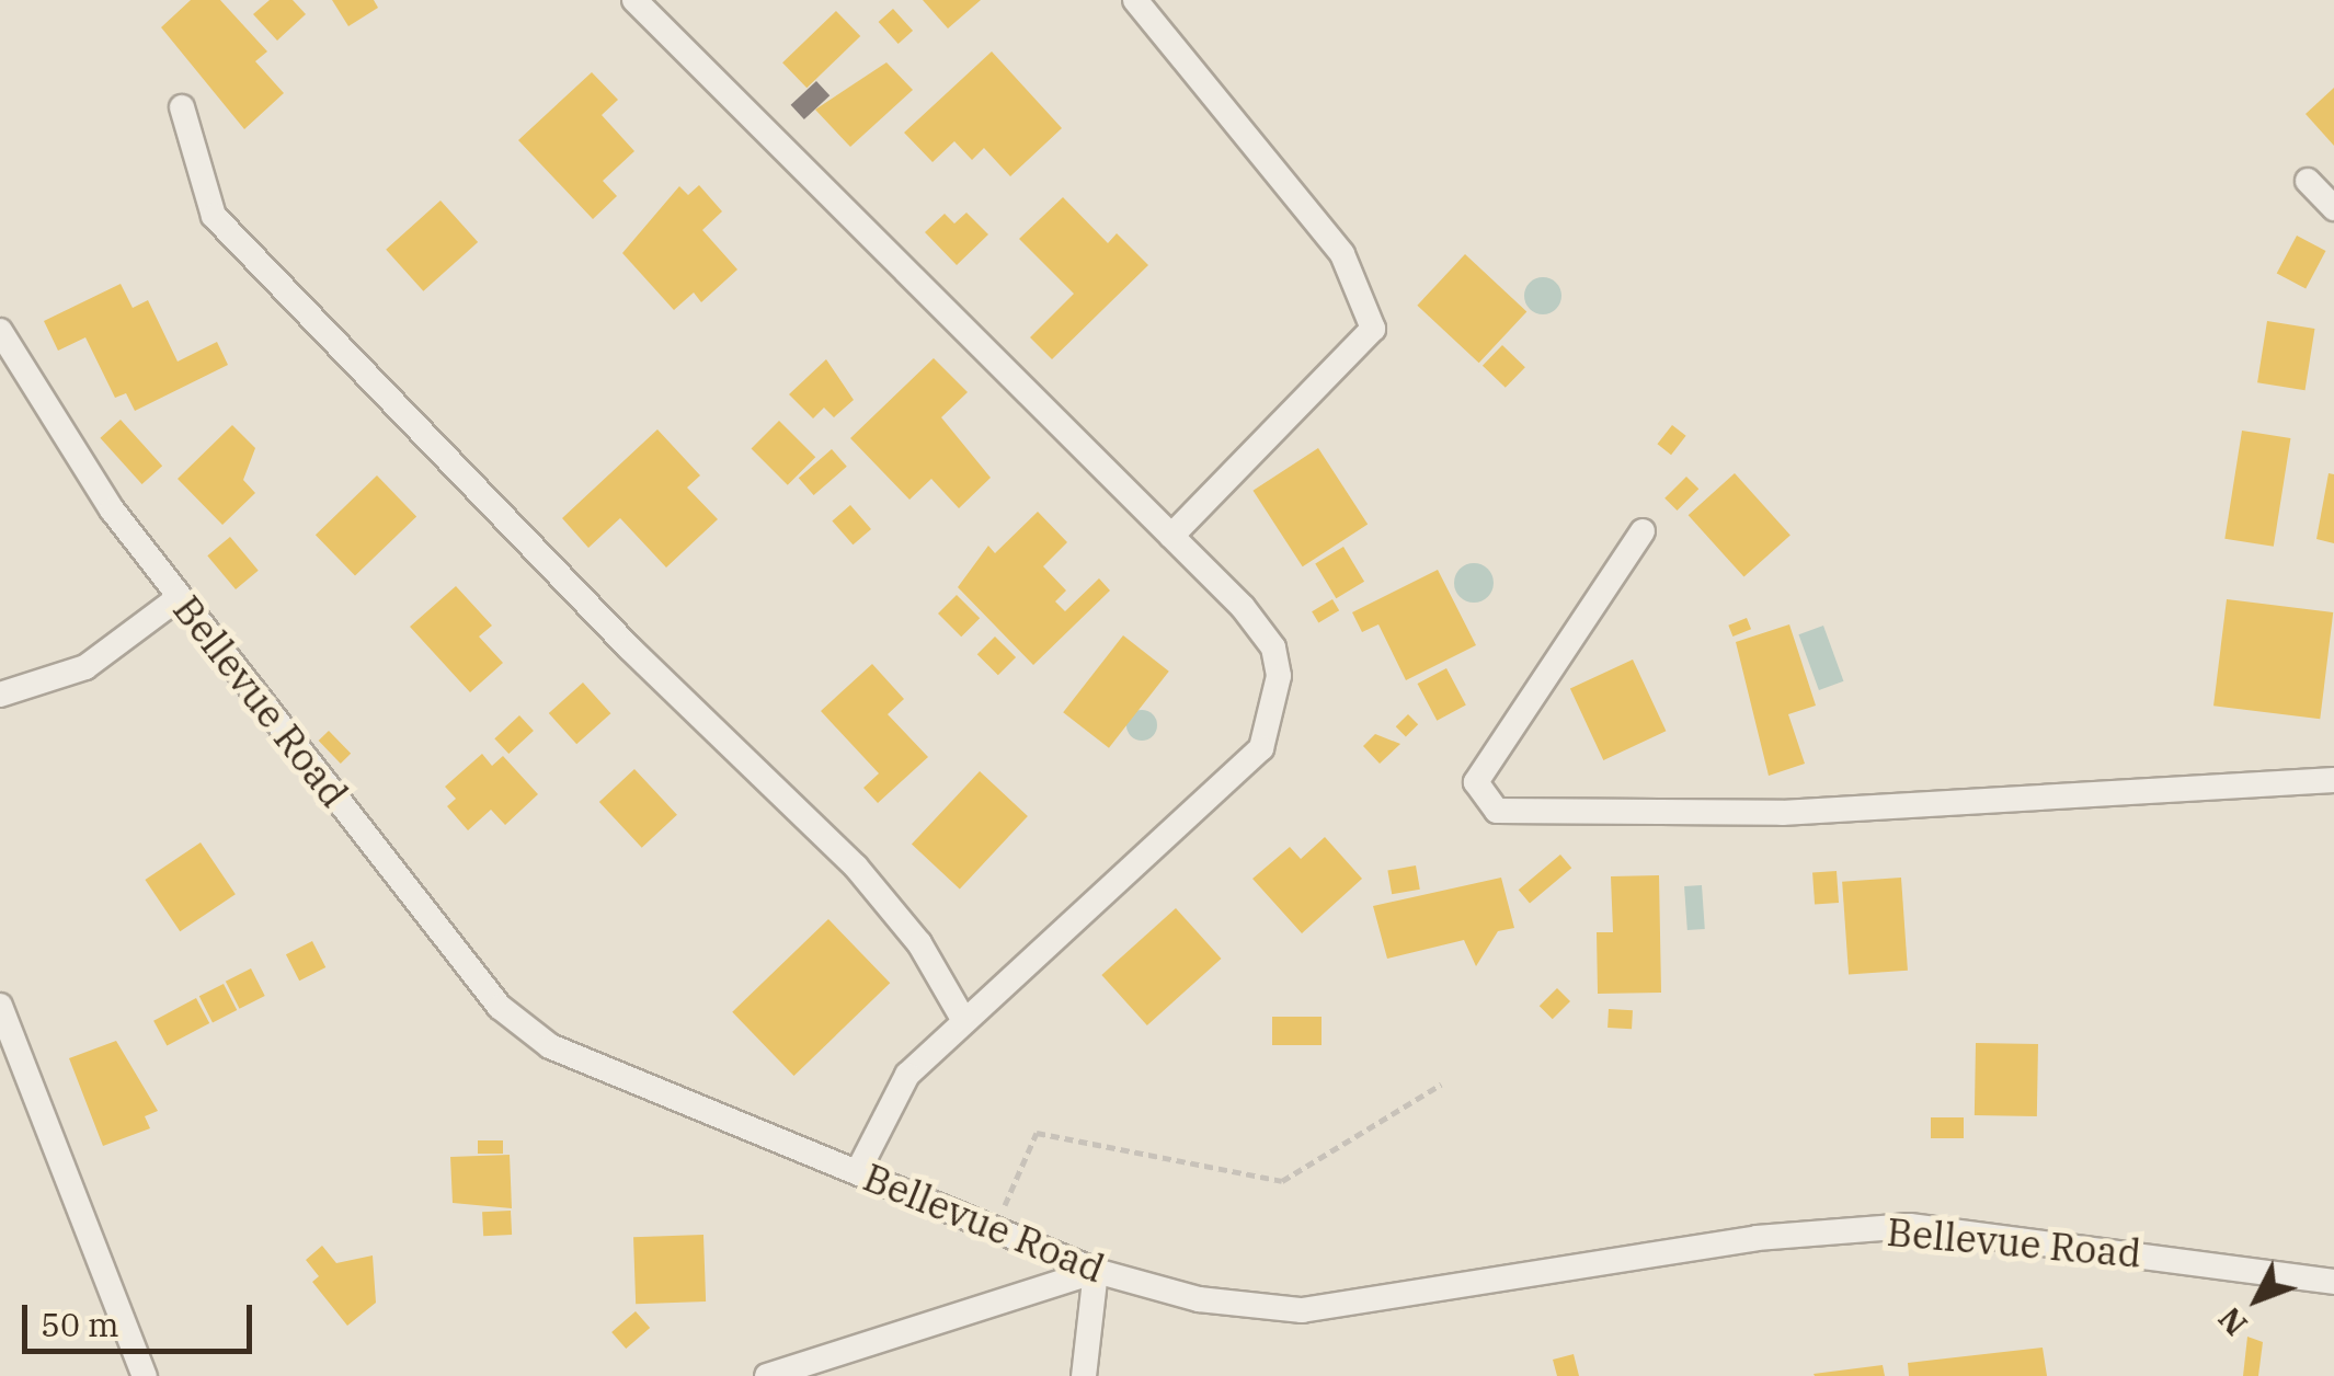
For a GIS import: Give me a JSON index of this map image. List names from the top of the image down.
{
  "streets": {
    "street": ["Bellevue Road"]
  },
  "scale_bar": "50 m",
  "north": "bottom left"
}
